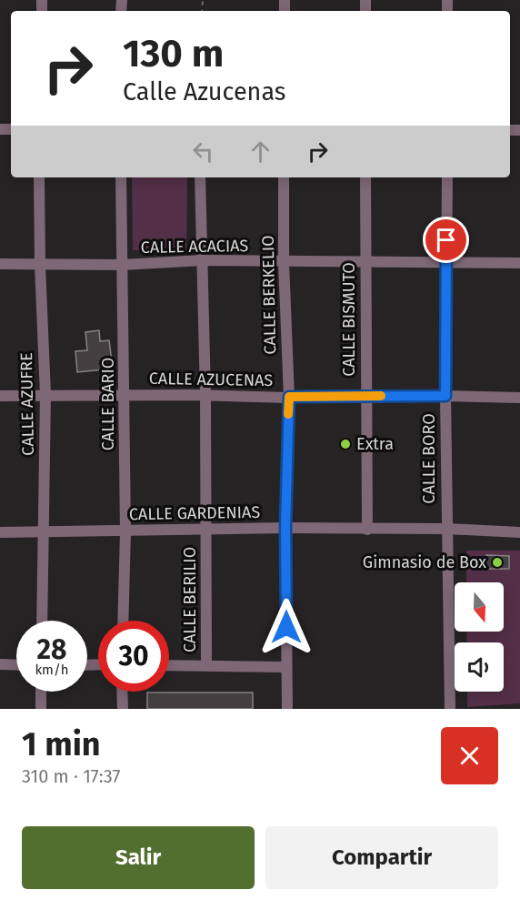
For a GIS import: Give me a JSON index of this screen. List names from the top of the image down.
{
  "streets": {
    "street": [
      "CALLE ACACIAS",
      "CALLE BERKELIO",
      "CALLE BISMUTO",
      "CALLE AZUCENAS",
      "CALLE AZUFRE",
      "CALLE BARIO",
      "CALLE BORO",
      "CALLE GARDENIAS",
      "CALLE BERILIO"
    ]
  },
  "crossings": [
    ["CALLE ACACIAS", "CALLE BERKELIO"],
    ["CALLE ACACIAS", "CALLE BISMUTO"],
    ["CALLE ACACIAS", "CALLE AZUFRE"],
    ["CALLE ACACIAS", "CALLE BARIO"],
    ["CALLE ACACIAS", "CALLE BORO"],
    ["CALLE ACACIAS", "CALLE BERILIO"],
    ["CALLE BERKELIO", "CALLE AZUCENAS"],
    ["CALLE BERKELIO", "CALLE GARDENIAS"],
    ["CALLE BISMUTO", "CALLE AZUCENAS"],
    ["CALLE BISMUTO", "CALLE GARDENIAS"],
    ["CALLE AZUCENAS", "CALLE AZUFRE"],
    ["CALLE AZUCENAS", "CALLE BARIO"],
    ["CALLE AZUCENAS", "CALLE BORO"],
    ["CALLE AZUCENAS", "CALLE BERILIO"],
    ["CALLE AZUFRE", "CALLE GARDENIAS"],
    ["CALLE BARIO", "CALLE GARDENIAS"],
    ["CALLE BORO", "CALLE GARDENIAS"],
    ["CALLE GARDENIAS", "CALLE BERILIO"]
  ],
  "places": ["Extra", "Gimnasio de Box"],
  "north": "bottom",
  "page": {
    "turn": ["130 m", "Calle Azucenas"],
    "speed": "28 km/h",
    "limit": "30",
    "heading": ["1 min", "310 m · 17:37"],
    "buttons": ["Salir", "Compartir"]
  }
}
